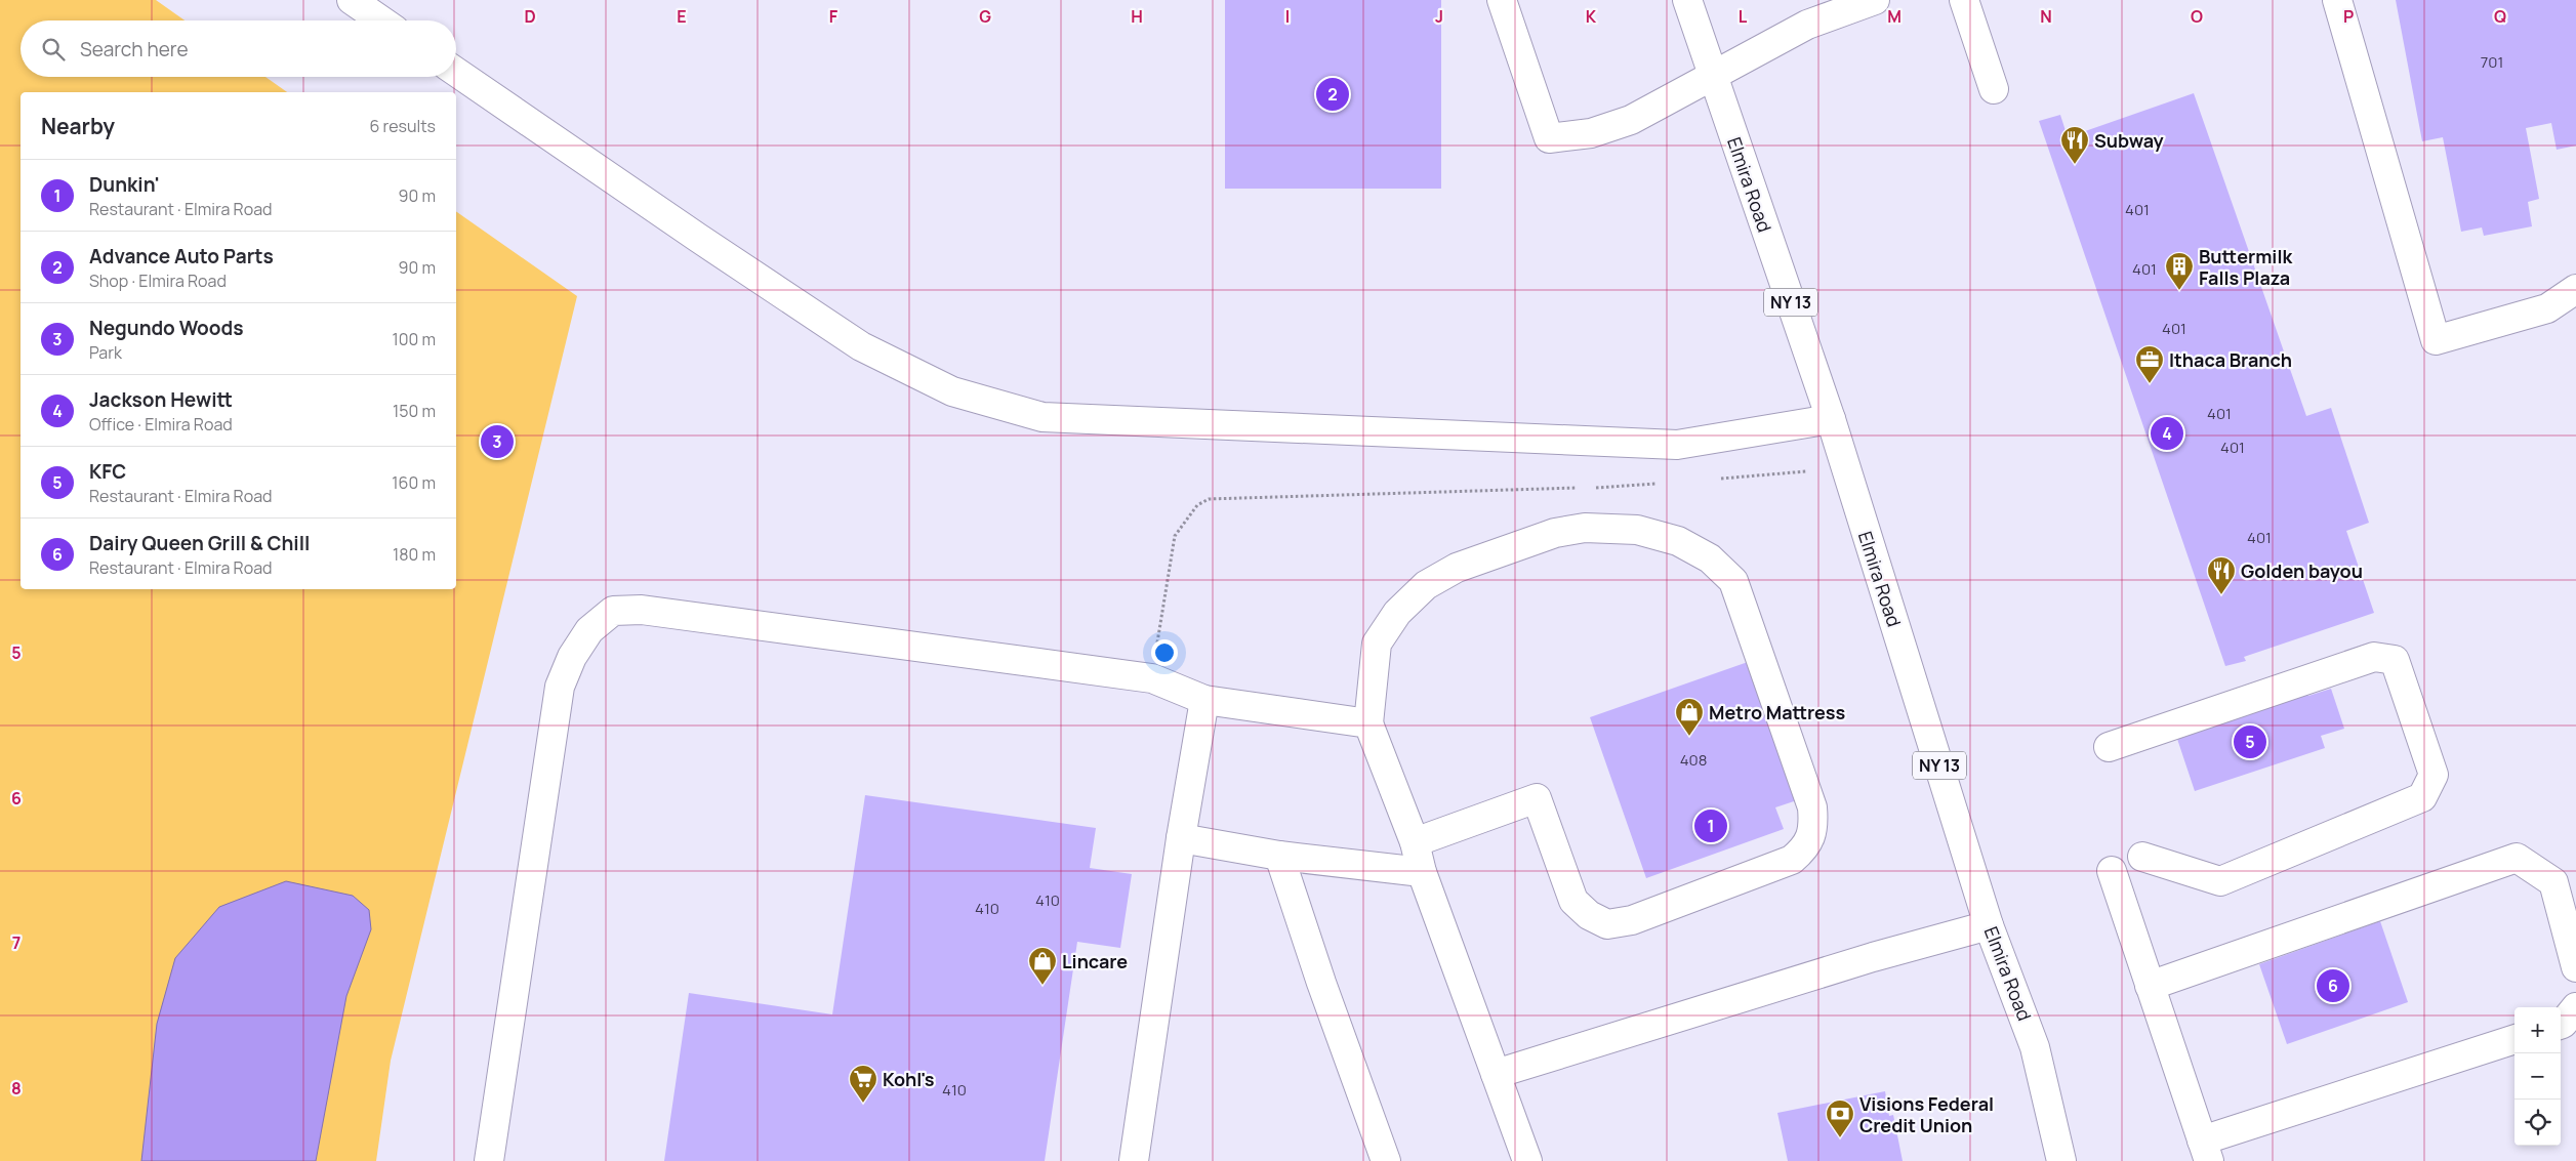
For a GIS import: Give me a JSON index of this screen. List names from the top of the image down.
{
  "streets": {
    "main road": ["Elmira Road", "NY 13"]
  },
  "places": {
    "restaurant": ["Subway", "Golden bayou"],
    "building": ["Buttermilk Falls Plaza"],
    "office": ["Ithaca Branch"],
    "shop": ["Metro Mattress", "Lincare"],
    "supermarket": ["Kohl's"],
    "bank": ["Visions Federal Credit Union"]
  },
  "house_numbers": [
    "701",
    "401",
    "401",
    "401",
    "401",
    "401",
    "401",
    "408",
    "410",
    "410",
    "410"
  ],
  "page": {
    "search": "Search here",
    "pins": [
      "2",
      "4",
      "3",
      "5",
      "1",
      "6"
    ],
    "heading": ["Nearby", "6 results"],
    "list": [
      {
        "mark": "1",
        "name": "Dunkin'",
        "note": "Restaurant · Elmira Road",
        "value": "90 m"
      },
      {
        "mark": "2",
        "name": "Advance Auto Parts",
        "note": "Shop · Elmira Road",
        "value": "90 m"
      },
      {
        "mark": "3",
        "name": "Negundo Woods",
        "note": "Park",
        "value": "100 m"
      },
      {
        "mark": "4",
        "name": "Jackson Hewitt",
        "note": "Office · Elmira Road",
        "value": "150 m"
      },
      {
        "mark": "5",
        "name": "KFC",
        "note": "Restaurant · Elmira Road",
        "value": "160 m"
      },
      {
        "mark": "6",
        "name": "Dairy Queen Grill & Chill",
        "note": "Restaurant · Elmira Road",
        "value": "180 m"
      }
    ],
    "map_buttons": ["+", "−"]
  },
  "grid": {
    "columns": [
      "D",
      "E",
      "F",
      "G",
      "H",
      "I",
      "J",
      "K",
      "L",
      "M",
      "N",
      "O",
      "P",
      "Q"
    ],
    "rows": [
      "5",
      "6",
      "7",
      "8"
    ]
  }
}
